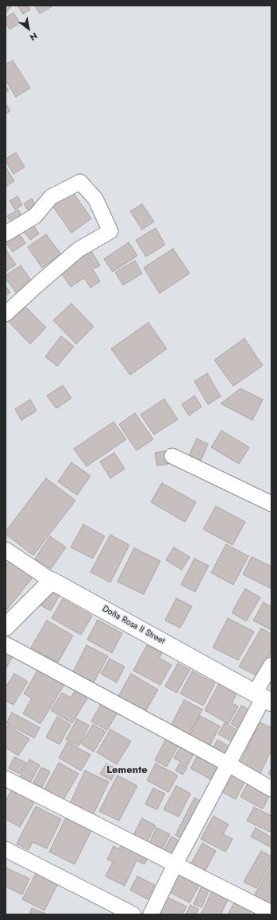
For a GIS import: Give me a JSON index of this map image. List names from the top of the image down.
{
  "streets": {
    "main road": ["Doña Rosa II Street"]
  },
  "districts": ["Lemente"],
  "north": "bottom right"
}
